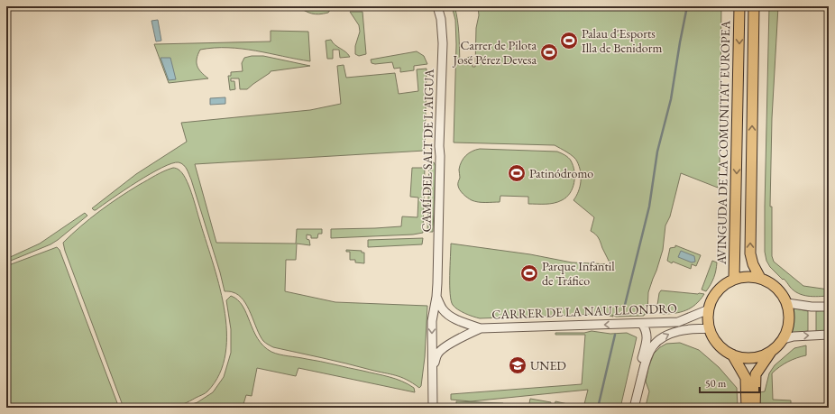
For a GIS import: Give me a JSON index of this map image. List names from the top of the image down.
{
  "streets": {
    "main road": ["AVINGUDA DE LA COMUNITAT EUROPEA"],
    "street": ["CAMÍ DEL SALT DE L'AIGUA", "CARRER DE LA NAU LLONDRO"]
  },
  "crossings": [
    ["AVINGUDA DE LA COMUNITAT EUROPEA", "CARRER DE LA NAU LLONDRO"],
    ["CAMÍ DEL SALT DE L'AIGUA", "CARRER DE LA NAU LLONDRO"]
  ],
  "one_way": ["CARRER DE LA NAU LLONDRO"],
  "places": {
    "sports": [
      "Palau d'Esports Illa de Benidorm",
      "Carrer de Pilota José Pérez Devesa",
      "Patinódromo",
      "Parque Infantil de Tráfico"
    ],
    "school or university": ["UNED"]
  },
  "scale_bar": "50 m"
}
